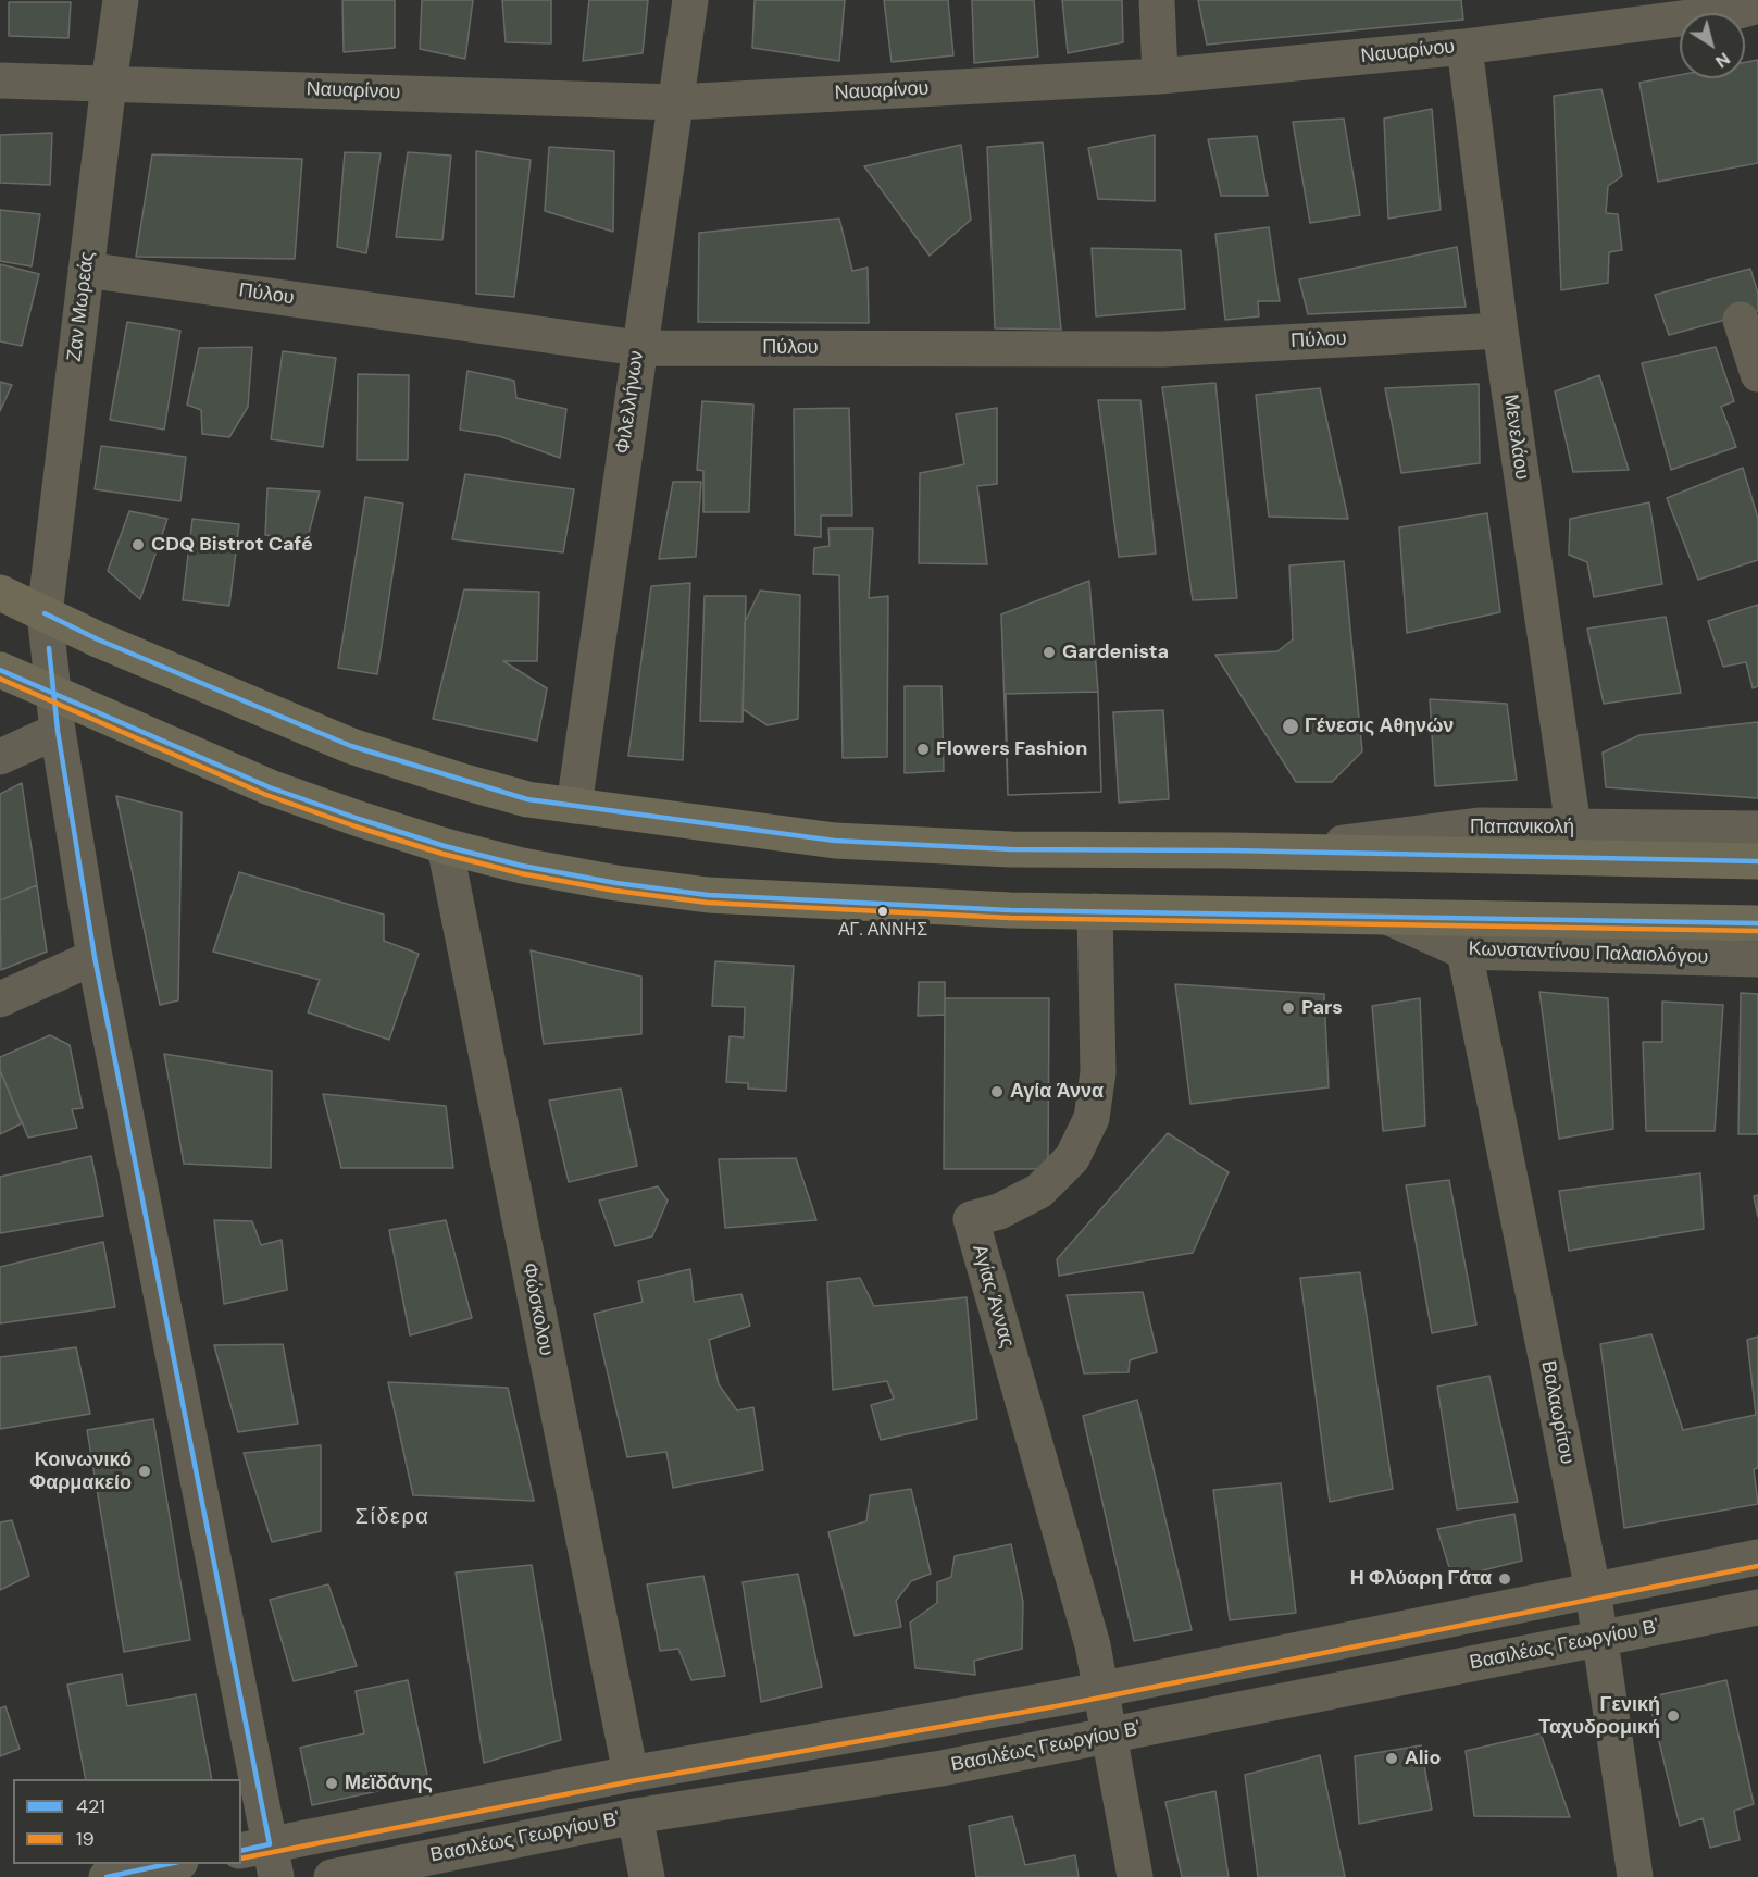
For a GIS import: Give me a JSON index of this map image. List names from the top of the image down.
{
  "streets": {
    "main road": ["Παπανικολή", "Κωνσταντίνου Παλαιολόγου"],
    "street": [
      "Ναυαρίνου",
      "Πύλου",
      "Ζαν Μωρεάς",
      "Φιλελλήνων",
      "Μενελάου",
      "Αγίας Άννας",
      "Φώσκολου",
      "Βαλαωρίτου",
      "Βασιλέως Γεωργίου Β'"
    ]
  },
  "crossings": [
    ["Ναυαρίνου", "Ζαν Μωρεάς"],
    ["Ναυαρίνου", "Φιλελλήνων"],
    ["Ναυαρίνου", "Μενελάου"],
    ["Πύλου", "Ζαν Μωρεάς"],
    ["Πύλου", "Φιλελλήνων"],
    ["Πύλου", "Μενελάου"],
    ["Ζαν Μωρεάς", "Παπανικολή"],
    ["Ζαν Μωρεάς", "Κωνσταντίνου Παλαιολόγου"],
    ["Φιλελλήνων", "Παπανικολή"],
    ["Μενελάου", "Παπανικολή"],
    ["Κωνσταντίνου Παλαιολόγου", "Αγίας Άννας"],
    ["Κωνσταντίνου Παλαιολόγου", "Φώσκολου"],
    ["Κωνσταντίνου Παλαιολόγου", "Βαλαωρίτου"],
    ["Αγίας Άννας", "Βασιλέως Γεωργίου Β'"],
    ["Βαλαωρίτου", "Βασιλέως Γεωργίου Β'"]
  ],
  "districts": ["Σίδερα"],
  "places": [
    "CDQ Bistrot Café",
    "Gardenista",
    "Γένεσις Αθηνών",
    "Flowers Fashion",
    "ΑΓ. ΑΝΝΗΣ",
    "Pars",
    "Αγία Άννα",
    "Κοινωνικό Φαρμακείο",
    "Η Φλύαρη Γάτα",
    "Γενική Ταχυδρομική",
    "Alio",
    "Μεϊδάνης"
  ],
  "lines": ["transit line 421", "transit line 19"],
  "legend": ["421", "19"],
  "north": "bottom right"
}
